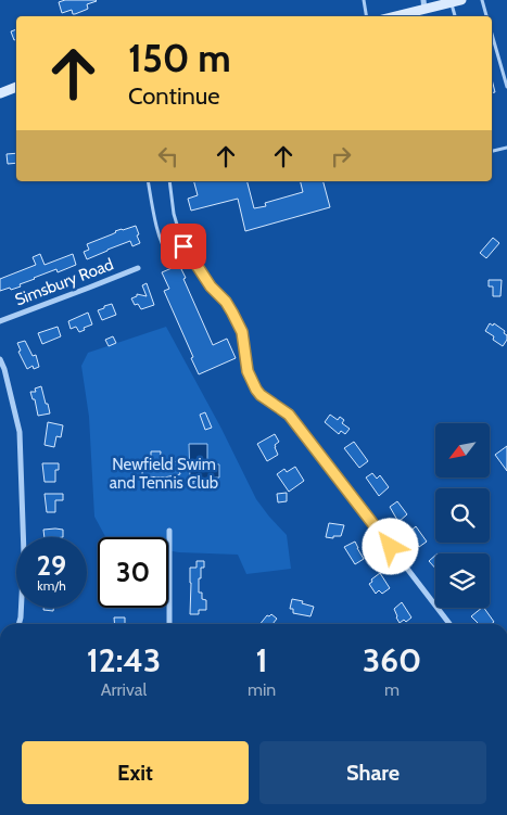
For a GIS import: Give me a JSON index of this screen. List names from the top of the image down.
{
  "streets": {
    "street": ["Simsbury Road"]
  },
  "parks": ["Newfield Swim and Tennis Club"],
  "north": "bottom left",
  "page": {
    "turn": ["150 m", "Continue"],
    "speed": "29 km/h",
    "limit": "30",
    "eta": [
      "12:43",
      "Arrival",
      "1",
      "min",
      "360",
      "m"
    ],
    "buttons": ["Exit", "Share"]
  }
}
